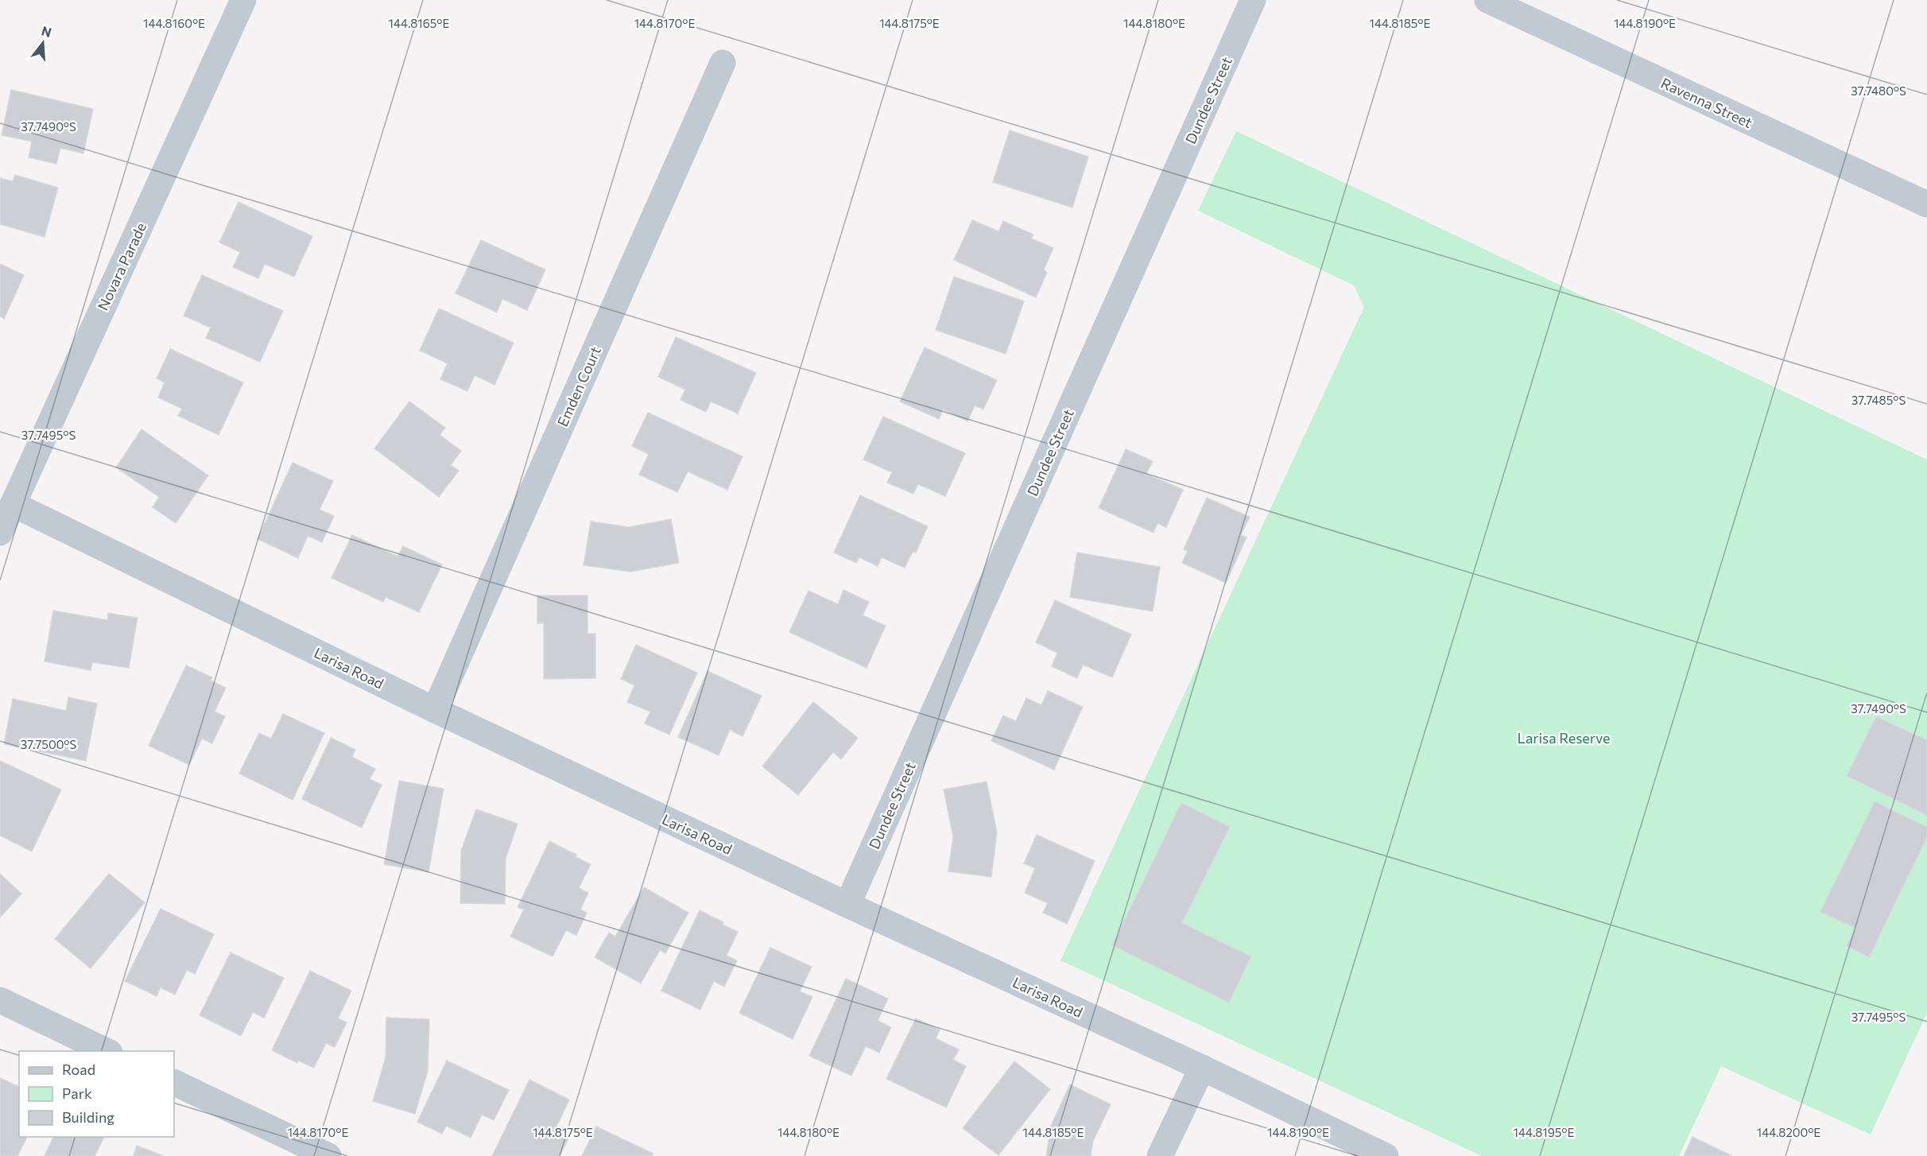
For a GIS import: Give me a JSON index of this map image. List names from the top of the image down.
{
  "streets": {
    "street": [
      "Dundee Street",
      "Ravenna Street",
      "Novara Parade",
      "Emden Court",
      "Larisa Road"
    ]
  },
  "crossings": [
    ["Dundee Street", "Larisa Road"],
    ["Novara Parade", "Larisa Road"],
    ["Emden Court", "Larisa Road"]
  ],
  "parks": ["Larisa Reserve"],
  "legend": ["Road", "Park", "Building"],
  "north": "top",
  "coordinates": [
    "144.8160°E",
    "144.8165°E",
    "144.8170°E",
    "144.8175°E",
    "144.8180°E",
    "144.8185°E",
    "144.8190°E",
    "37.7480°S",
    "37.7490°S",
    "37.7485°S",
    "37.7495°S",
    "37.7500°S",
    "144.8195°E",
    "144.8200°E"
  ]
}
